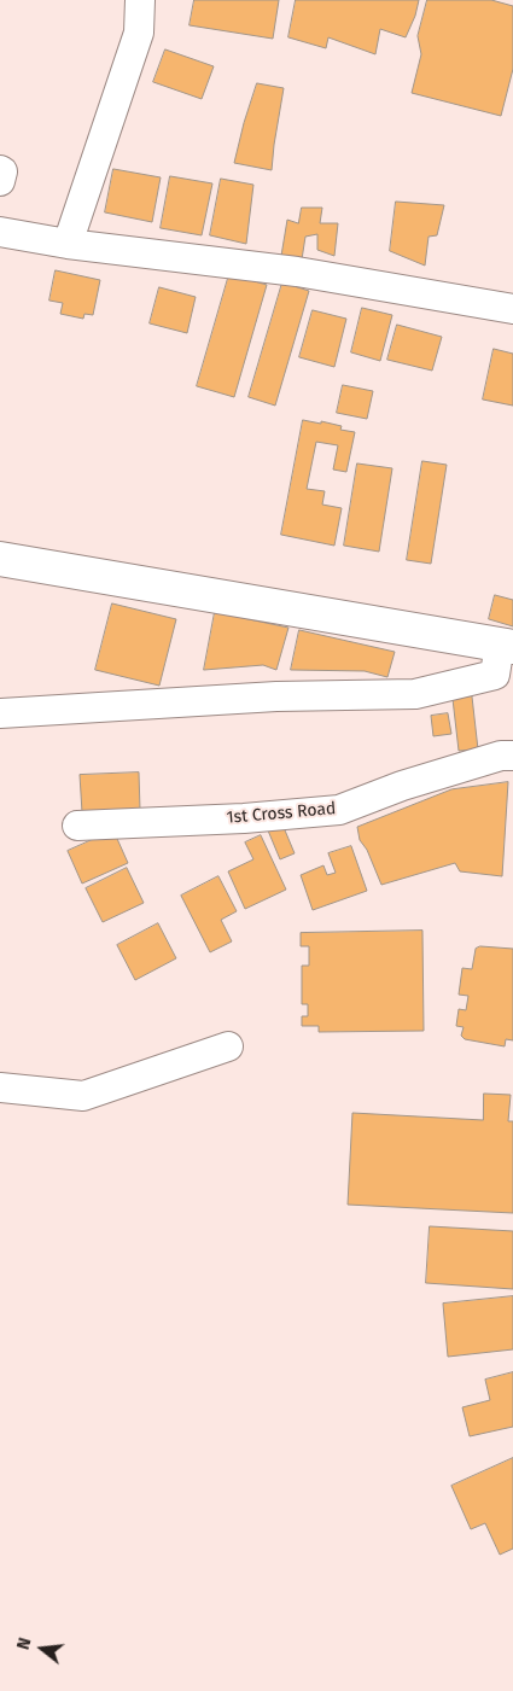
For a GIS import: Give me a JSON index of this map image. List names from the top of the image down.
{
  "streets": {
    "street": ["1st Cross Road"]
  },
  "north": "left"
}
